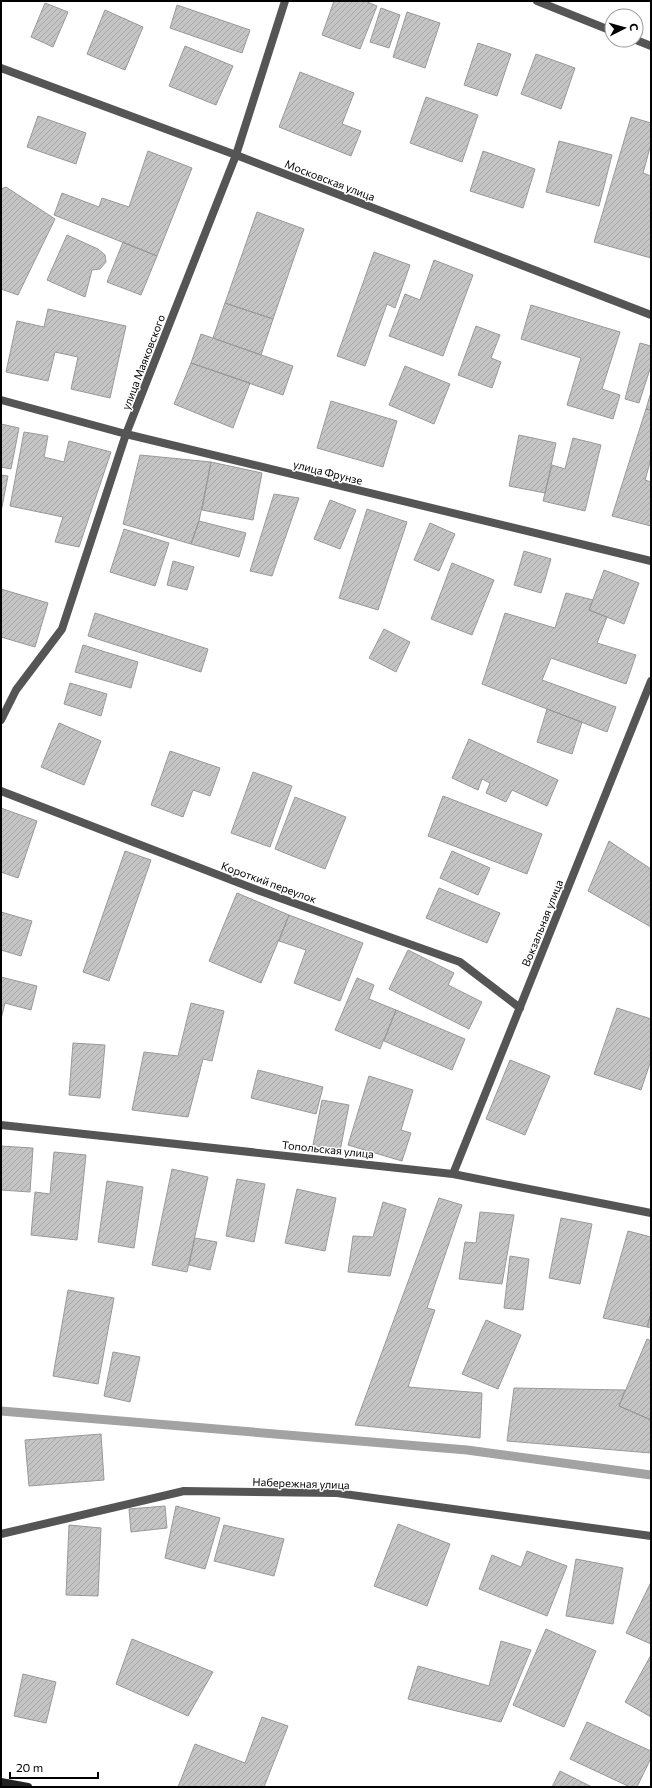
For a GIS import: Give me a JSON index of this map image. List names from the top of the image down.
{
  "streets": {
    "street": [
      "Московская улица",
      "улица Маяковского",
      "улица Фрунзе",
      "Короткий переулок",
      "Вокзальная улица",
      "Топольская улица",
      "Набережная улица"
    ]
  },
  "crossings": [
    ["Московская улица", "улица Маяковского"],
    ["улица Маяковского", "улица Фрунзе"],
    ["Короткий переулок", "Вокзальная улица"],
    ["Вокзальная улица", "Топольская улица"]
  ],
  "scale_bar": "20 m",
  "north": "right"
}
